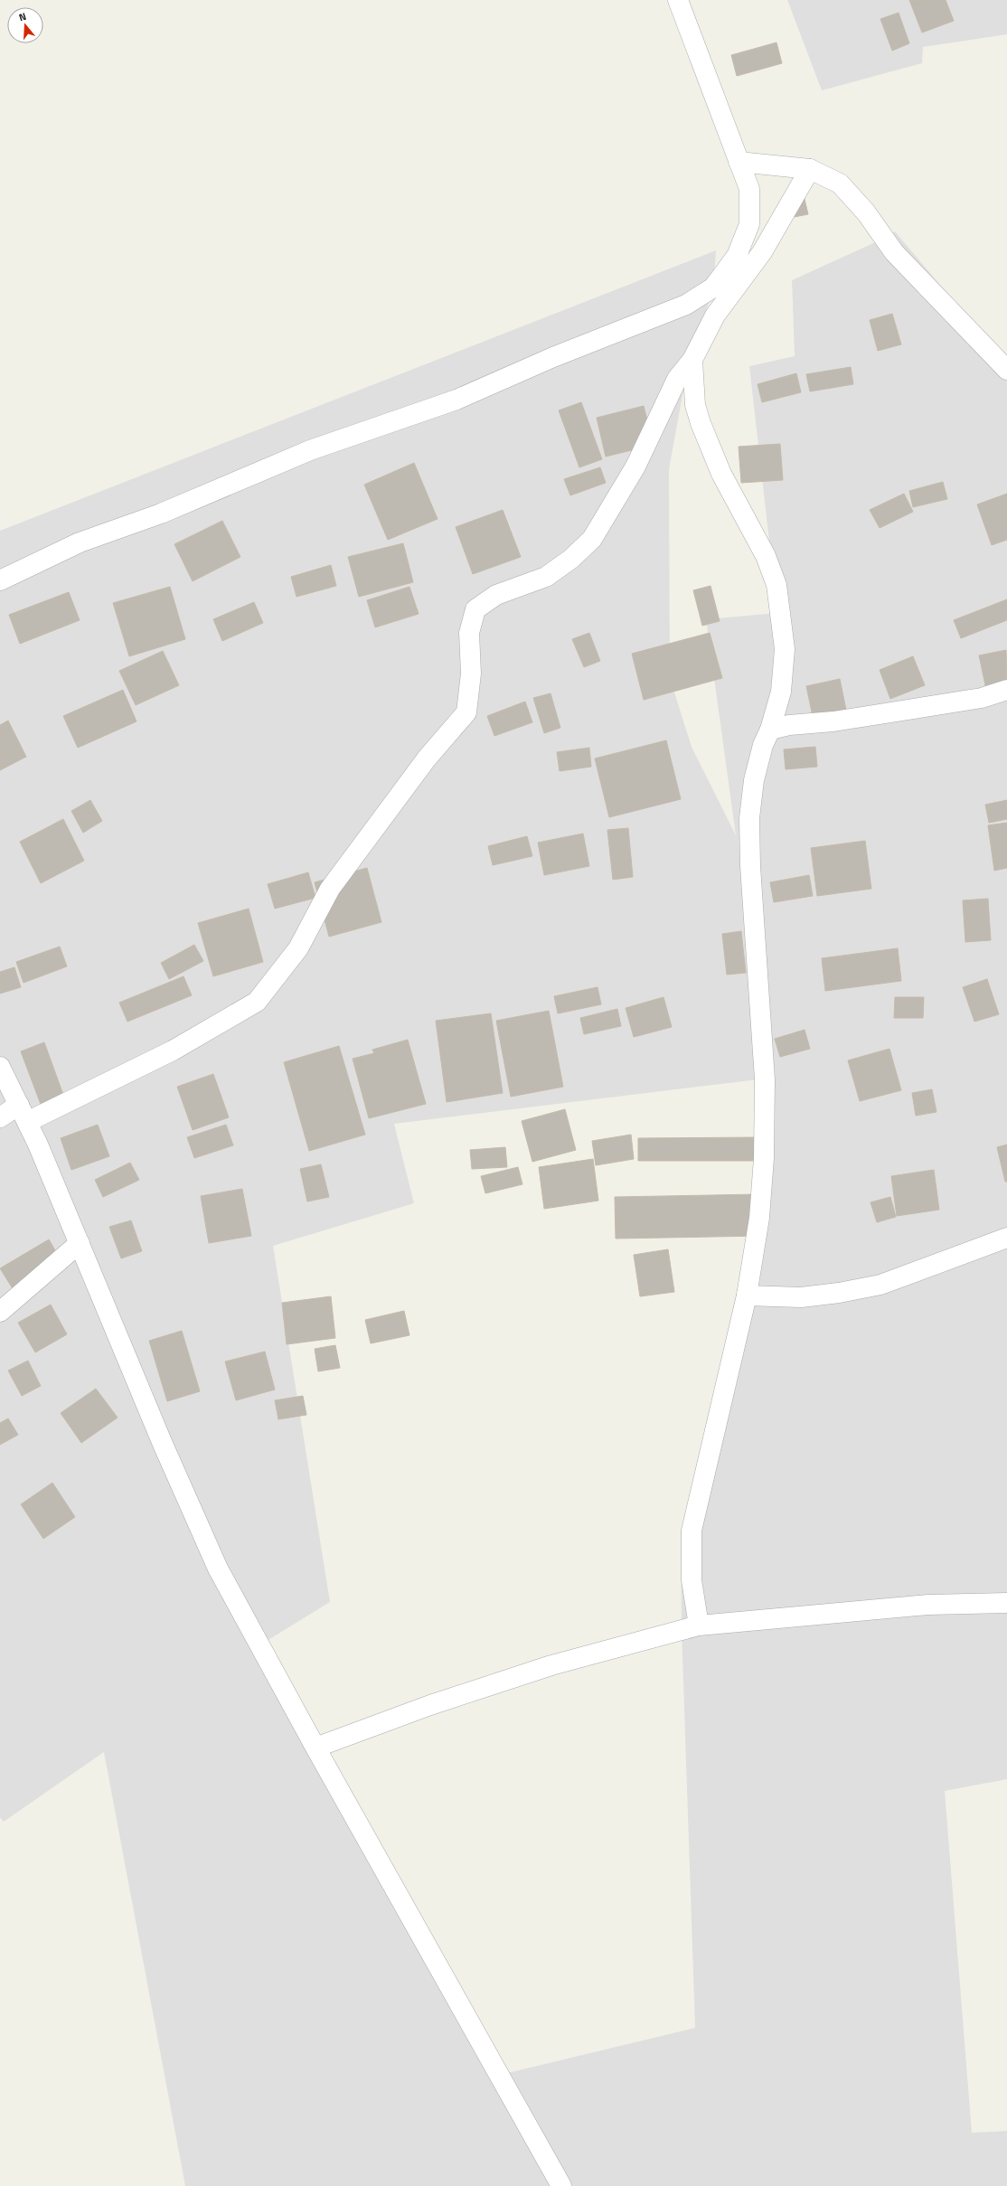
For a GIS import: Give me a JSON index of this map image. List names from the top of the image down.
{
  "north": "top"
}
